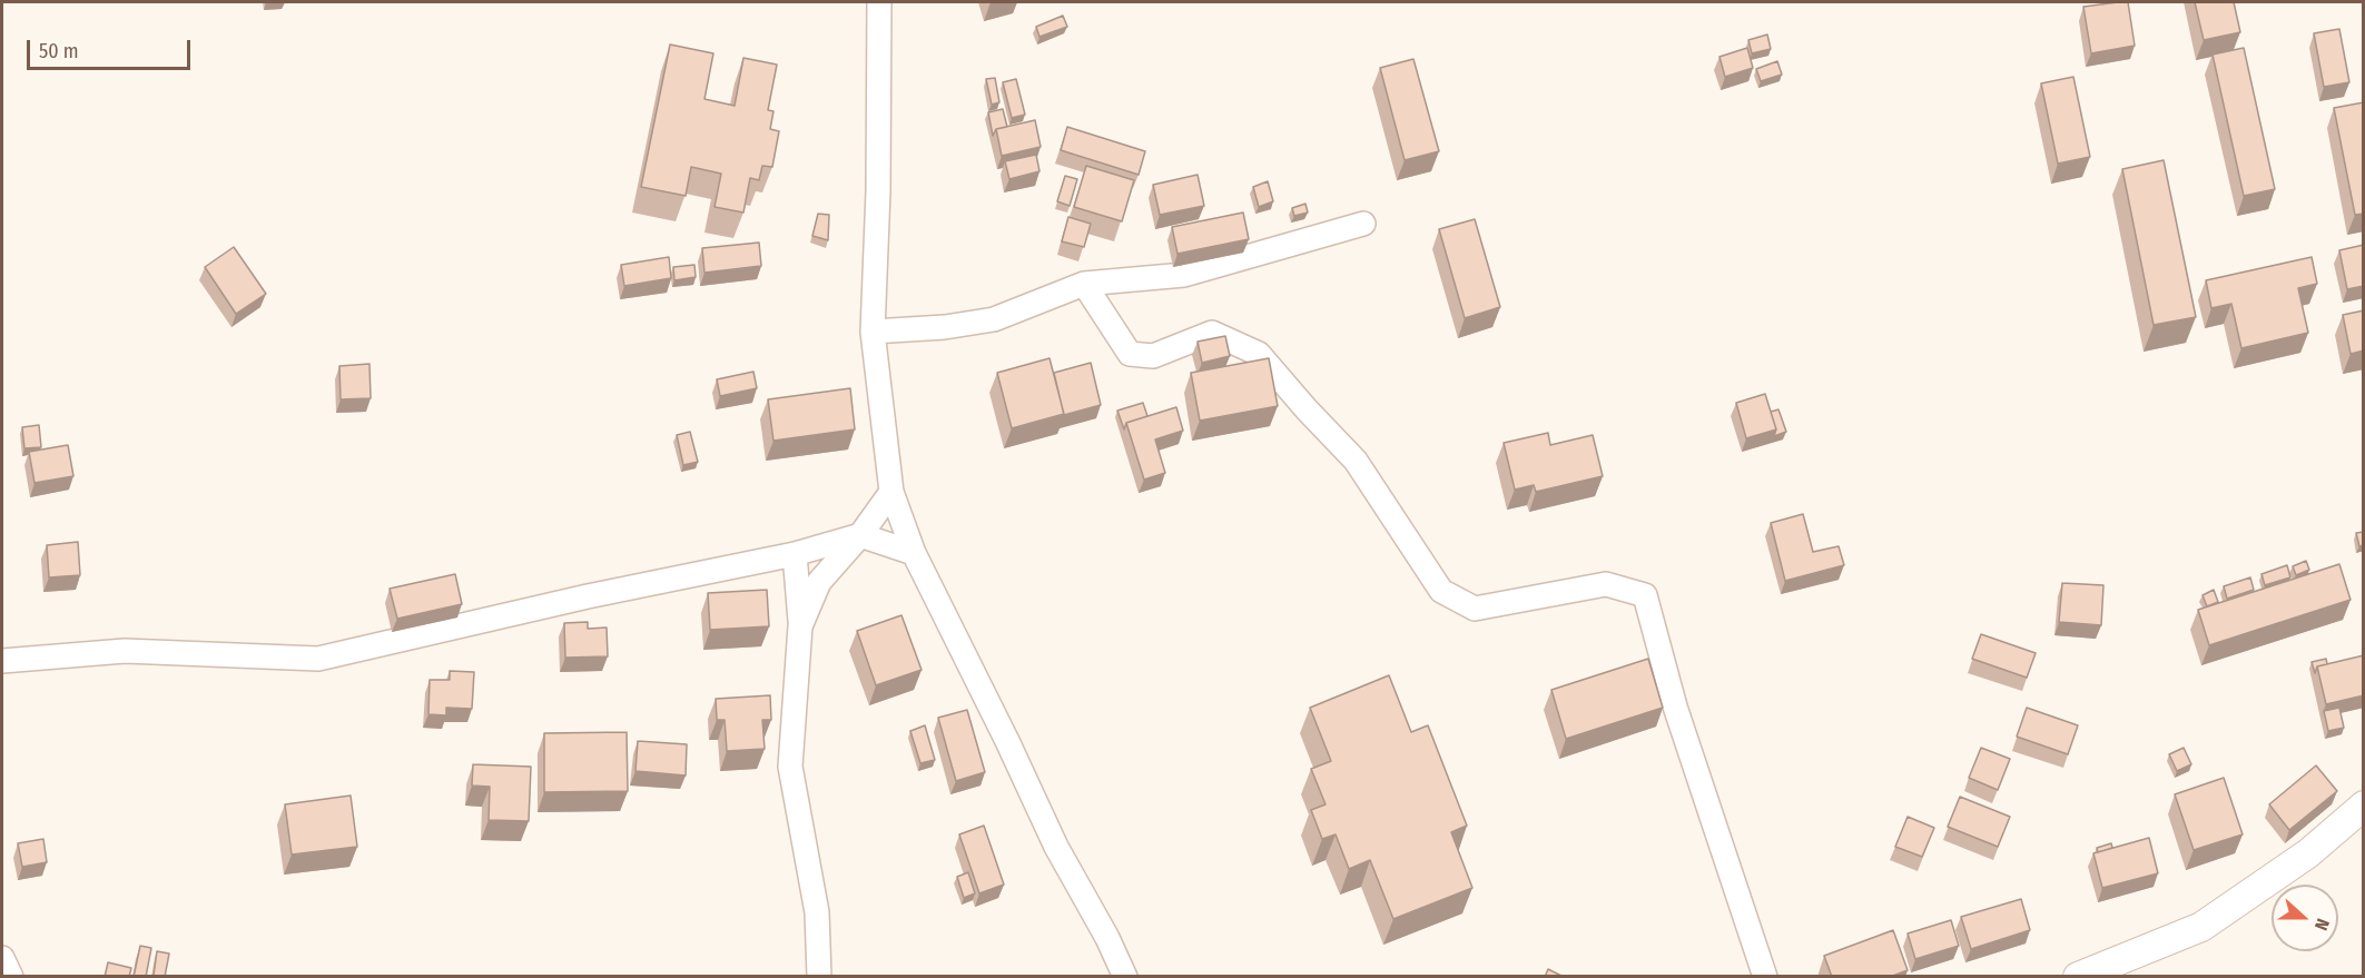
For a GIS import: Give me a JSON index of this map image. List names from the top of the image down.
{
  "scale_bar": "50 m",
  "north": "right"
}
